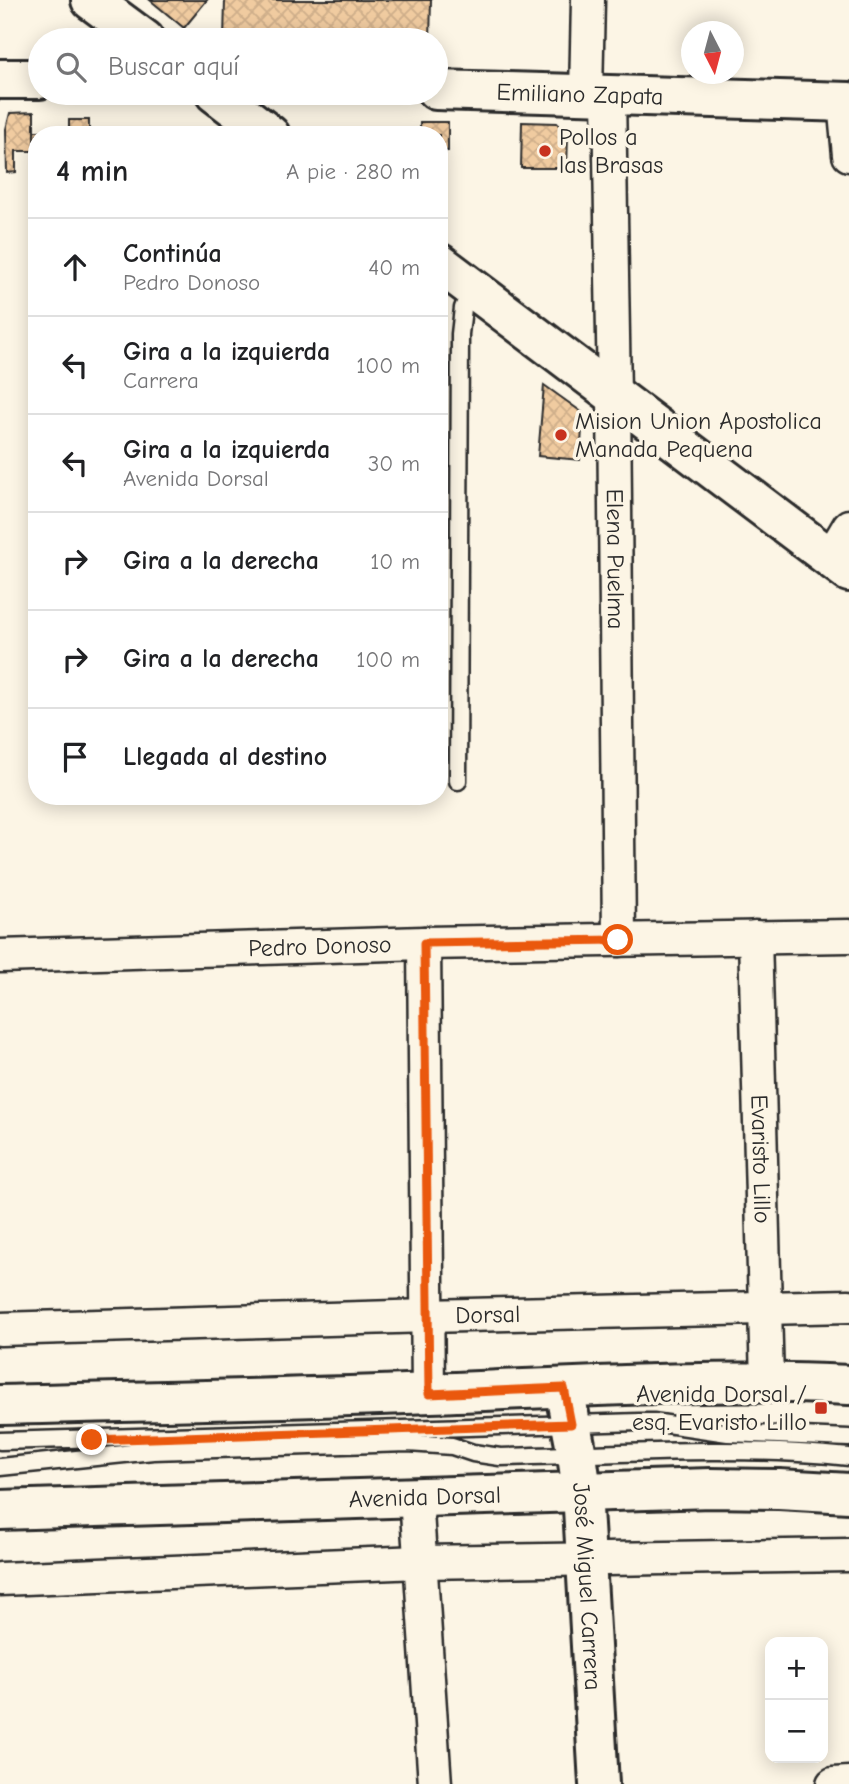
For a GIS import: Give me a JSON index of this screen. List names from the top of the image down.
{
  "streets": {
    "main road": ["Emiliano Zapata", "Avenida Dorsal", "José Miguel Carrera"],
    "street": [
      "Elena Puelma",
      "Pedro Donoso",
      "Evaristo Lillo",
      "Dorsal"
    ]
  },
  "crossings": [
    ["Emiliano Zapata", "Elena Puelma"],
    ["Elena Puelma", "Pedro Donoso"],
    ["Pedro Donoso", "Evaristo Lillo"],
    ["Evaristo Lillo", "Dorsal"],
    ["Evaristo Lillo", "Avenida Dorsal"],
    ["Avenida Dorsal", "José Miguel Carrera"]
  ],
  "places": {
    "other": ["Pollos a las Brasas", "Mision Union Apostolica Manada Pequena"],
    "transit": ["Avenida Dorsal / esq. Evaristo Lillo"]
  },
  "north": "bottom",
  "page": {
    "search": "Buscar aquí",
    "heading": ["4 min", "A pie · 280 m"],
    "list": [
      ["Continúa", "Pedro Donoso", "40 m"],
      ["Gira a la izquierda", "Carrera", "100 m"],
      ["Gira a la izquierda", "Avenida Dorsal", "30 m"],
      ["Gira a la derecha", "10 m"],
      ["Gira a la derecha", "100 m"],
      "Llegada al destino"
    ],
    "map_buttons": ["+", "−"]
  }
}
